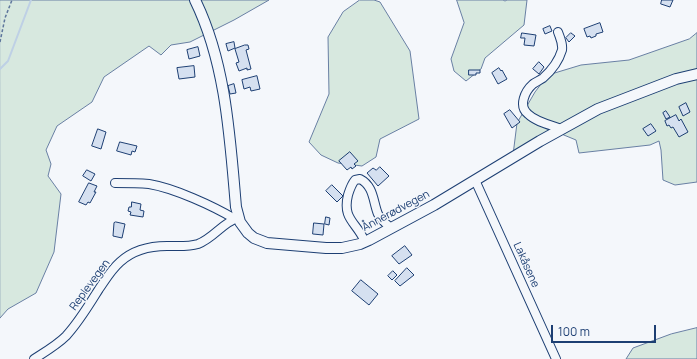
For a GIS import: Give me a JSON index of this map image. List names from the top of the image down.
{
  "streets": {
    "main road": ["Ånnerødvegen"],
    "street": ["Lakåsene", "Replevegen"]
  },
  "crossings": [
    ["Ånnerødvegen", "Lakåsene"],
    ["Ånnerødvegen", "Replevegen"]
  ],
  "scale_bar": "100 m"
}
